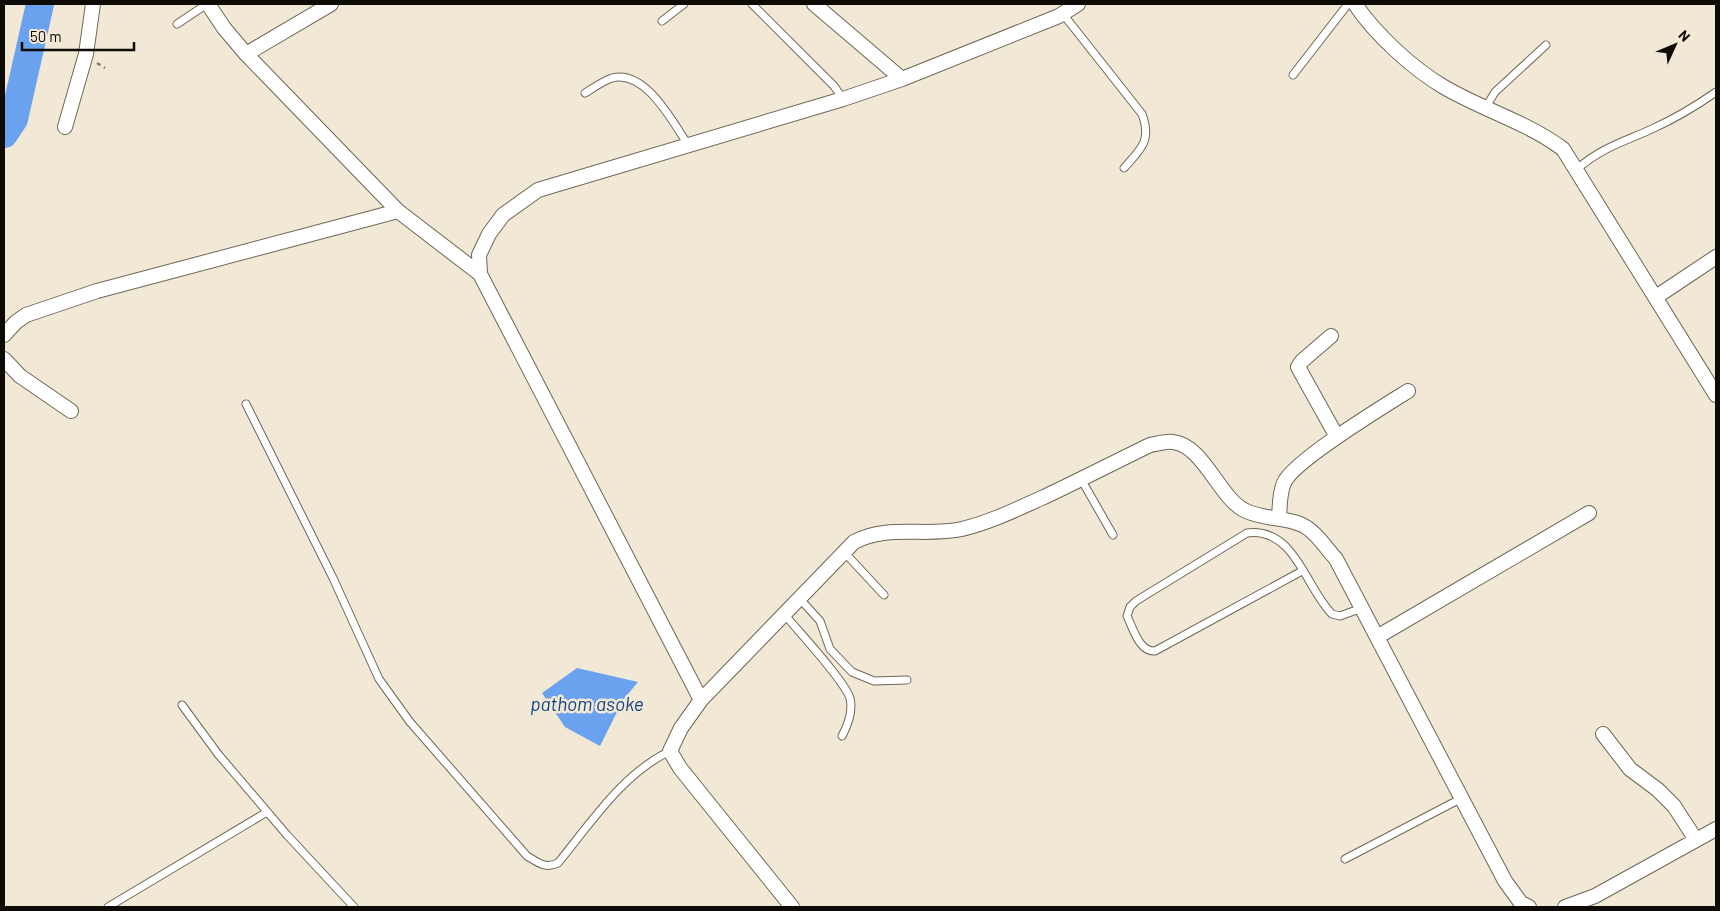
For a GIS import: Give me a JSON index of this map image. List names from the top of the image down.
{
  "water": ["pathom asoke"],
  "scale_bar": "50 m",
  "north": "top right"
}
